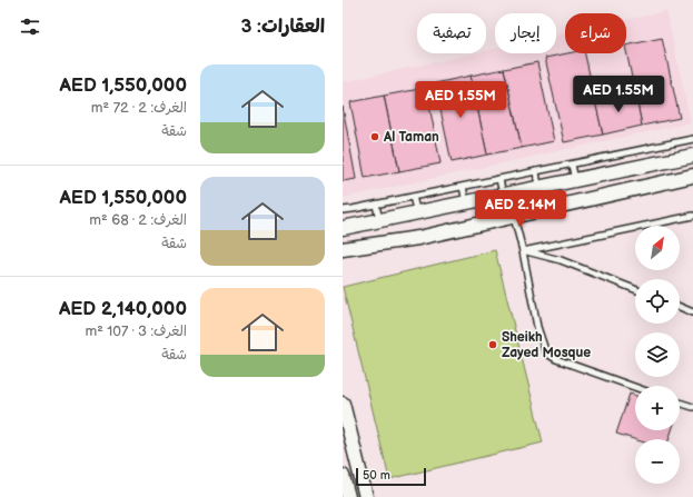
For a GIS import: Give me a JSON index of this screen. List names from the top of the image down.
{
  "places": ["Al Taman", "Sheikh Zayed Mosque"],
  "scale_bar": "50 m",
  "north": "top right",
  "page": {
    "heading": "العقارات: 3",
    "chip": ["شراء", "إيجار", "تصفية"],
    "list": [
      {
        "name": "AED 1,550,000",
        "note": "الغرف: 2 · 72 m² · شقة"
      },
      {
        "name": "AED 1,550,000",
        "note": "الغرف: 2 · 68 m² · شقة"
      },
      {
        "name": "AED 2,140,000",
        "note": "الغرف: 3 · 107 m² · شقة"
      }
    ],
    "price": ["AED 1.55M", "AED 1.55M", "AED 2.14M"],
    "map_buttons": ["+", "−"],
    "scale": "50 m"
  }
}
